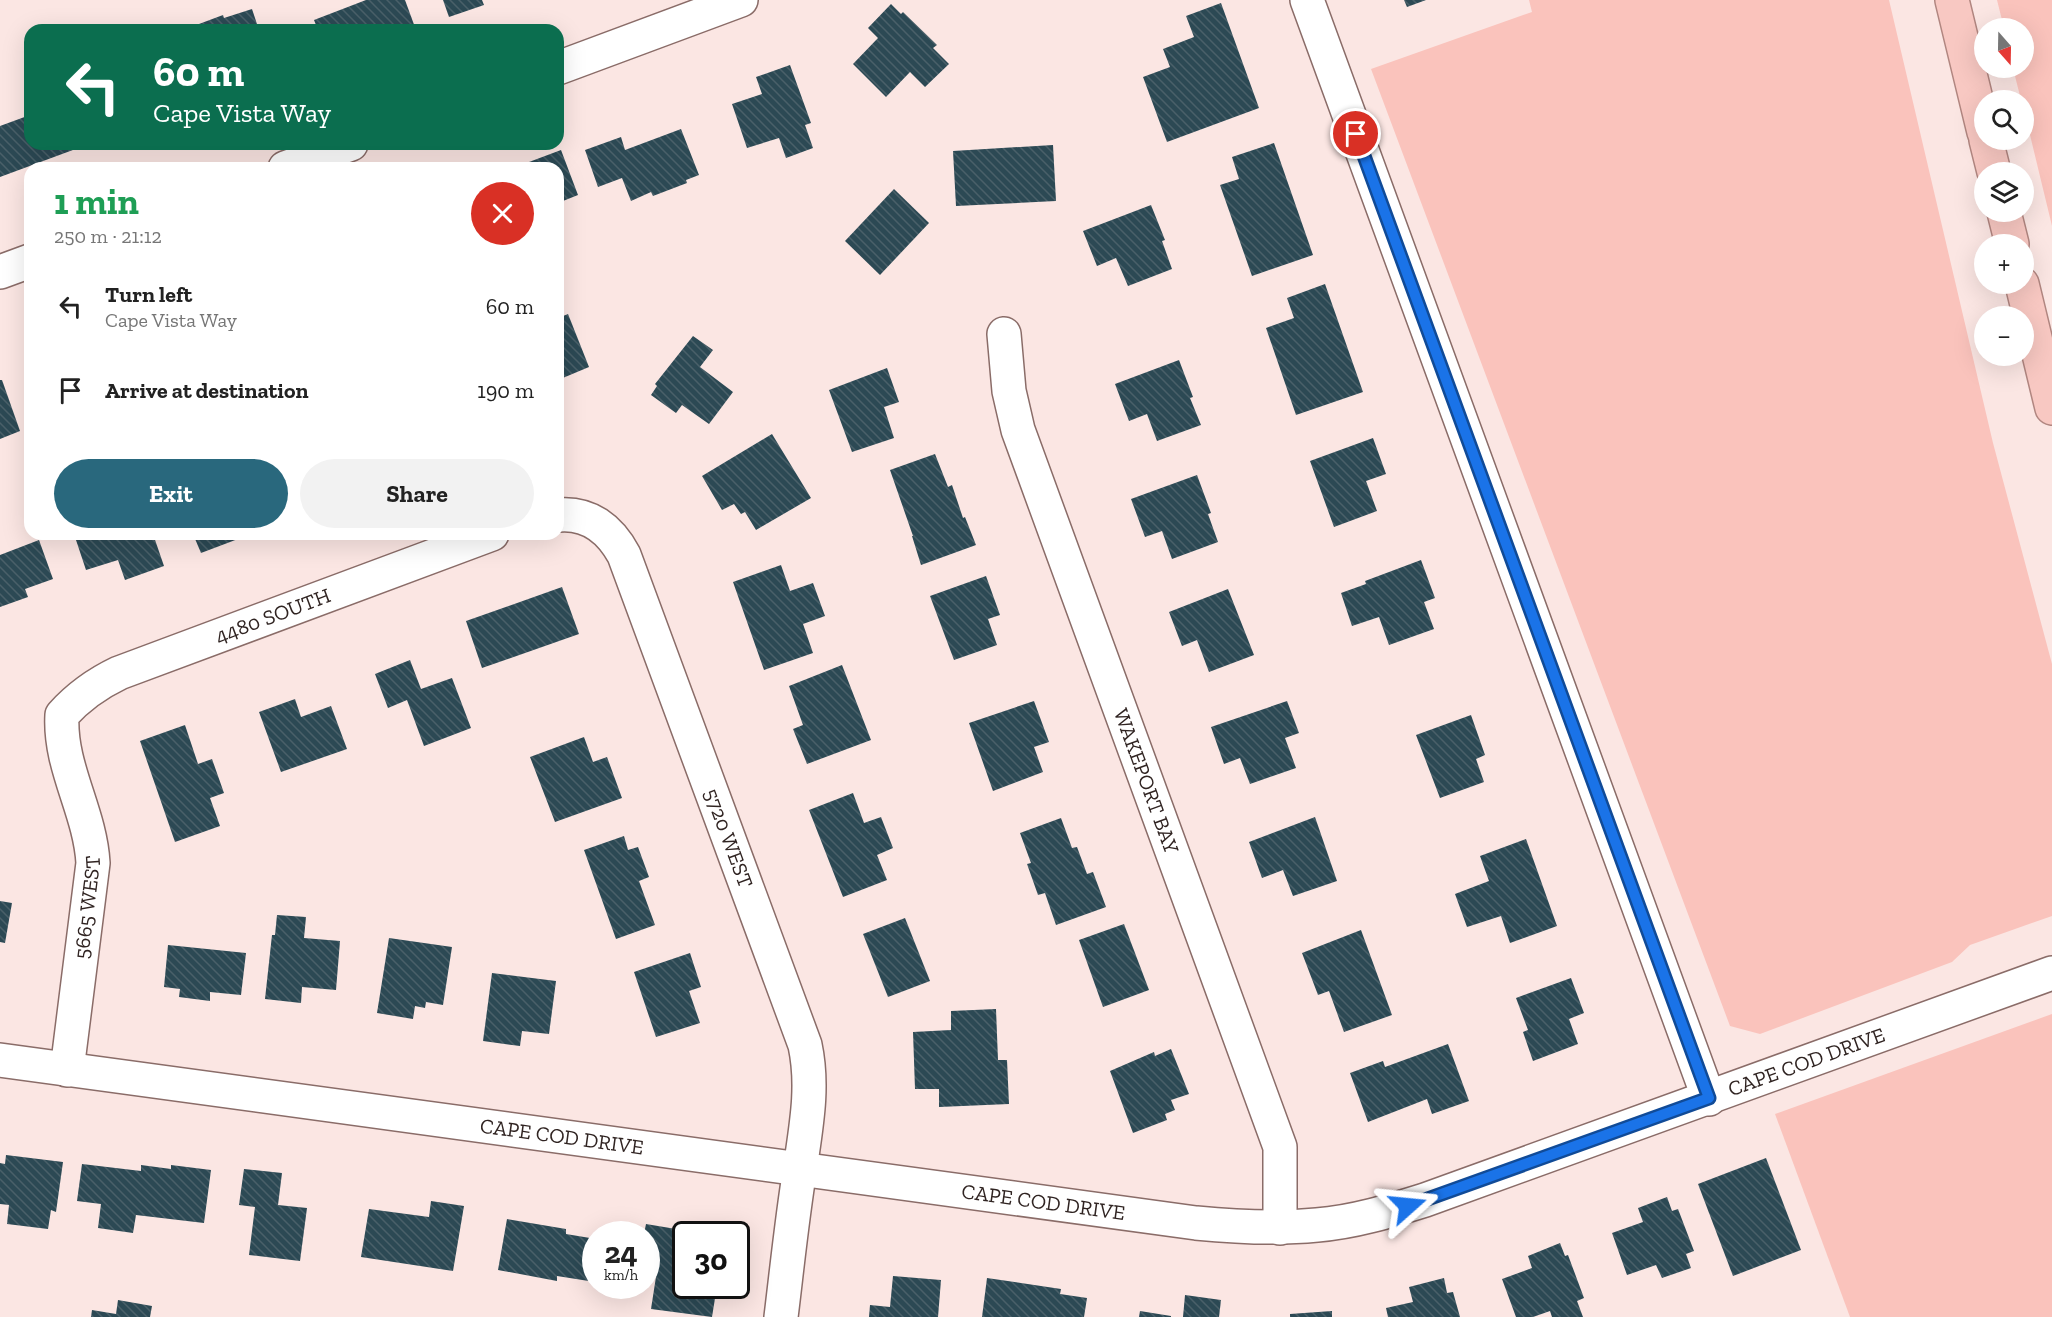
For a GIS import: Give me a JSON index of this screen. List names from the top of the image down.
{
  "streets": {
    "street": [
      "4480 SOUTH",
      "WAKEPORT BAY",
      "5720 WEST",
      "5665 WEST",
      "CAPE COD DRIVE"
    ]
  },
  "crossings": [
    ["4480 SOUTH", "5665 WEST"],
    ["WAKEPORT BAY", "CAPE COD DRIVE"],
    ["5720 WEST", "CAPE COD DRIVE"],
    ["5665 WEST", "CAPE COD DRIVE"]
  ],
  "north": "bottom",
  "page": {
    "map_buttons": ["+", "−"],
    "turn": ["60 m", "Cape Vista Way"],
    "heading": ["1 min", "250 m · 21:12"],
    "list": [
      {
        "name": "Turn left",
        "note": "Cape Vista Way",
        "value": "60 m"
      },
      {
        "name": "Arrive at destination",
        "value": "190 m"
      }
    ],
    "buttons": ["Exit", "Share"],
    "speed": "24 km/h",
    "limit": "30"
  }
}
